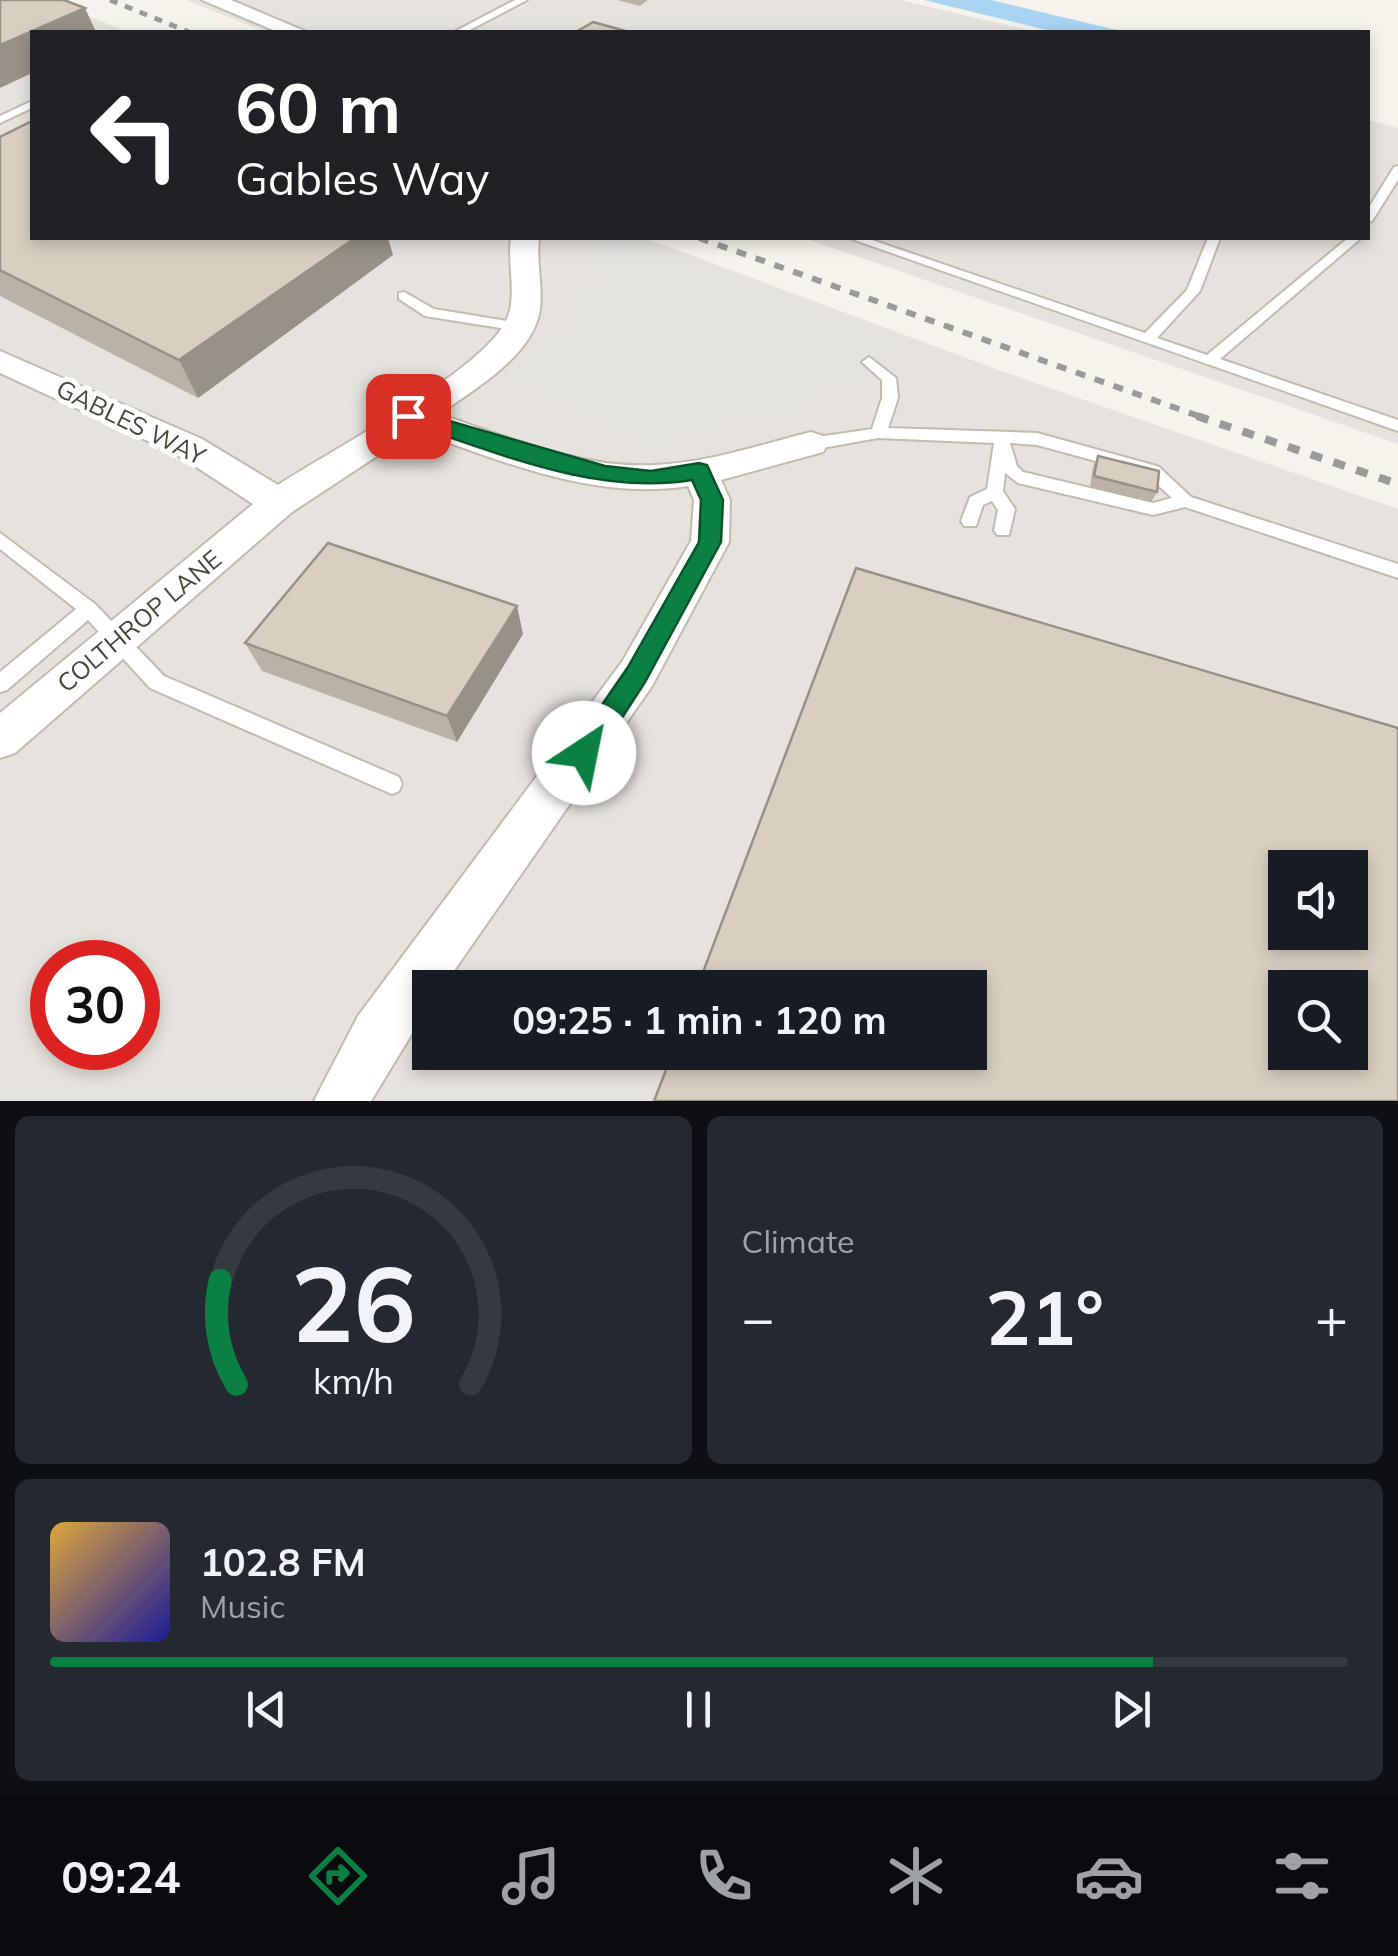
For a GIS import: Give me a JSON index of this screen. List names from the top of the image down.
{
  "streets": {
    "street": ["GABLES WAY", "COLTHROP LANE"]
  },
  "crossings": [
    ["GABLES WAY", "COLTHROP LANE"]
  ],
  "page": {
    "turn": ["60 m", "Gables Way"],
    "limit": "30",
    "trip": "09:25 · 1 min · 120 m",
    "tile": "Climate",
    "heat": ["−", "21°", "+"],
    "song": ["102.8 FM", "Music"],
    "tabs": "09:24",
    "gauge": ["26", "km/h"]
  }
}
